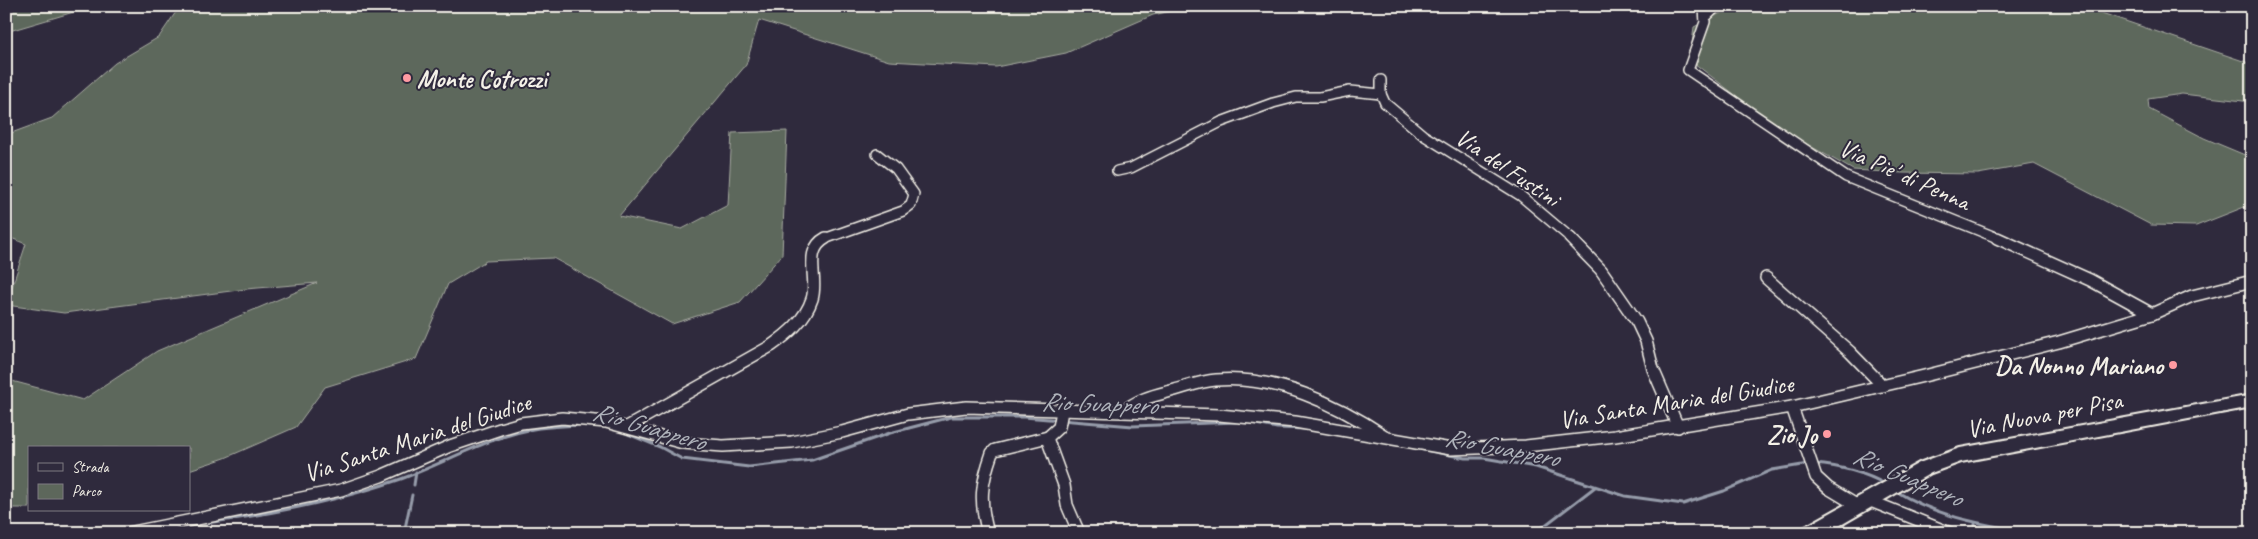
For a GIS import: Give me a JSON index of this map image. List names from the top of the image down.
{
  "streets": {
    "main road": ["Via Nuova per Pisa"],
    "street": ["Via del Fustini", "Via Pie' di Penna", "Via Santa Maria del Giudice"]
  },
  "crossings": [
    ["Via del Fustini", "Via Santa Maria del Giudice"],
    ["Via Pie' di Penna", "Via Santa Maria del Giudice"]
  ],
  "water": ["Rio Guappero"],
  "places": ["Monte Cotrozzi", "Da Nonno Mariano", "Zio Jo"],
  "legend": ["Strada", "Parco"]
}
